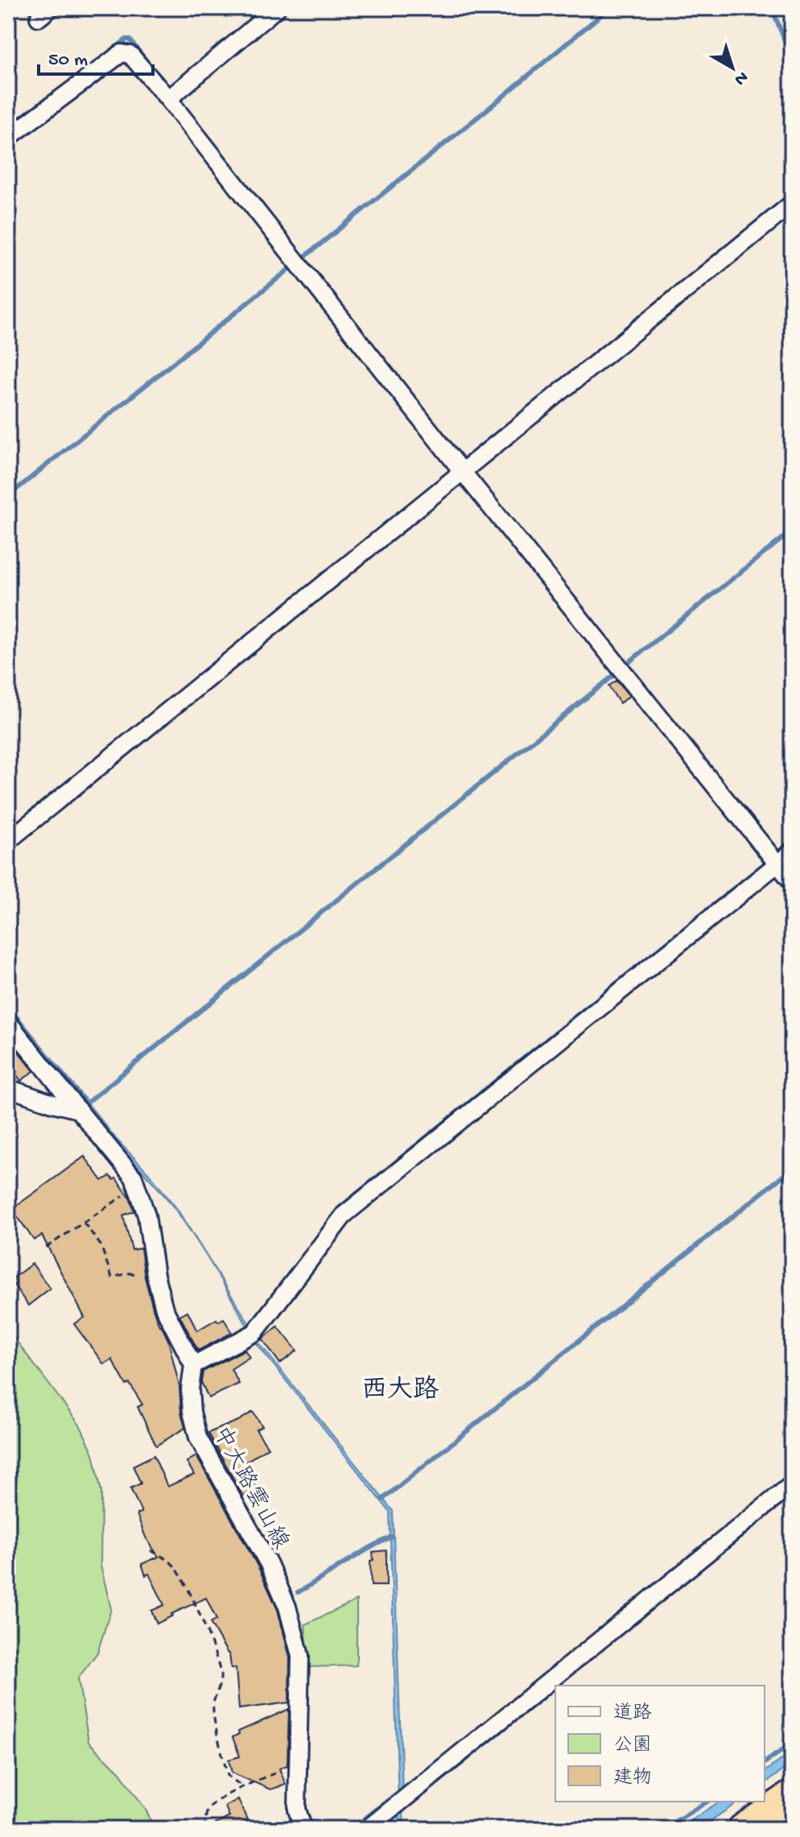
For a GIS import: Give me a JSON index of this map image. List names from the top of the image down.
{
  "streets": {
    "street": ["中大路雲山線"]
  },
  "districts": ["西大路"],
  "legend": ["道路", "公園", "建物"],
  "scale_bar": "50 m",
  "north": "bottom right"
}
